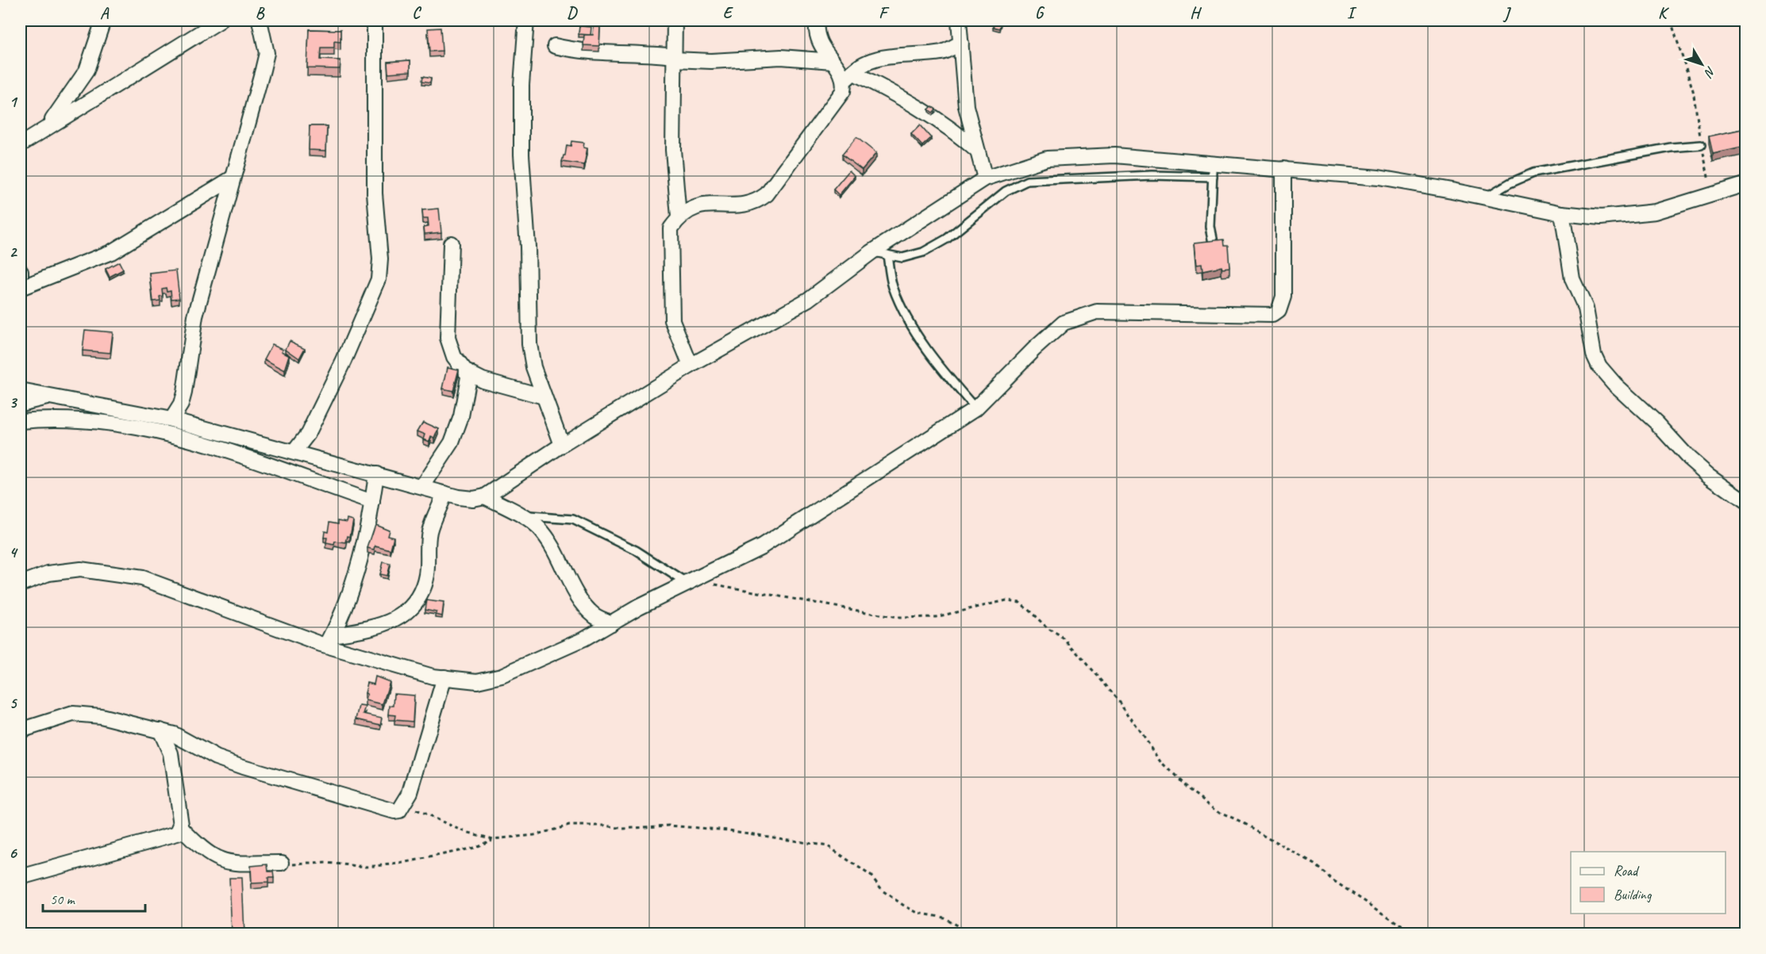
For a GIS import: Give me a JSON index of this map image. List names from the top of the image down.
{
  "legend": ["Road", "Building"],
  "scale_bar": "50 m",
  "north": "bottom right",
  "grid": {
    "columns": [
      "A",
      "B",
      "C",
      "D",
      "E",
      "F",
      "G",
      "H",
      "I",
      "J",
      "K"
    ],
    "rows": [
      "1",
      "2",
      "3",
      "4",
      "5",
      "6"
    ]
  }
}
